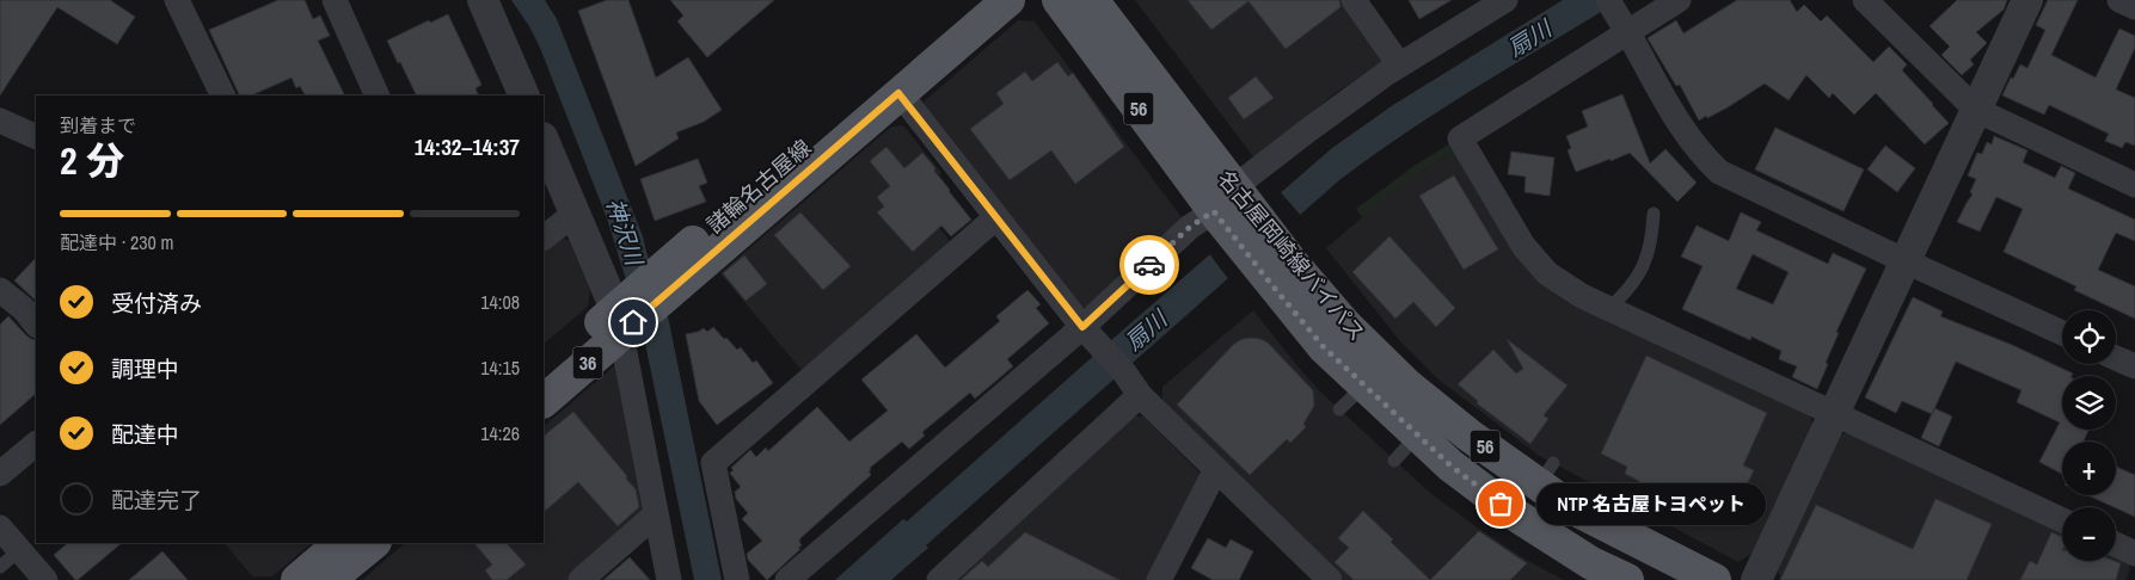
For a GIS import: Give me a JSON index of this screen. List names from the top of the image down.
{
  "streets": {
    "main road": [
      "56",
      "諸輪名古屋線",
      "名古屋岡崎線バイパス",
      "36"
    ]
  },
  "water": ["扇川", "神沢川"],
  "places": ["NTP 名古屋トヨペット"],
  "page": {
    "heading": ["2 分", "到着まで", "14:32–14:37"],
    "bar": "配達中 · 230 m",
    "list": [
      ["受付済み", "14:08"],
      ["調理中", "14:15"],
      ["配達中", "14:26"],
      "配達完了"
    ],
    "map_buttons": ["+", "−"],
    "bubble": "NTP 名古屋トヨペット"
  }
}
